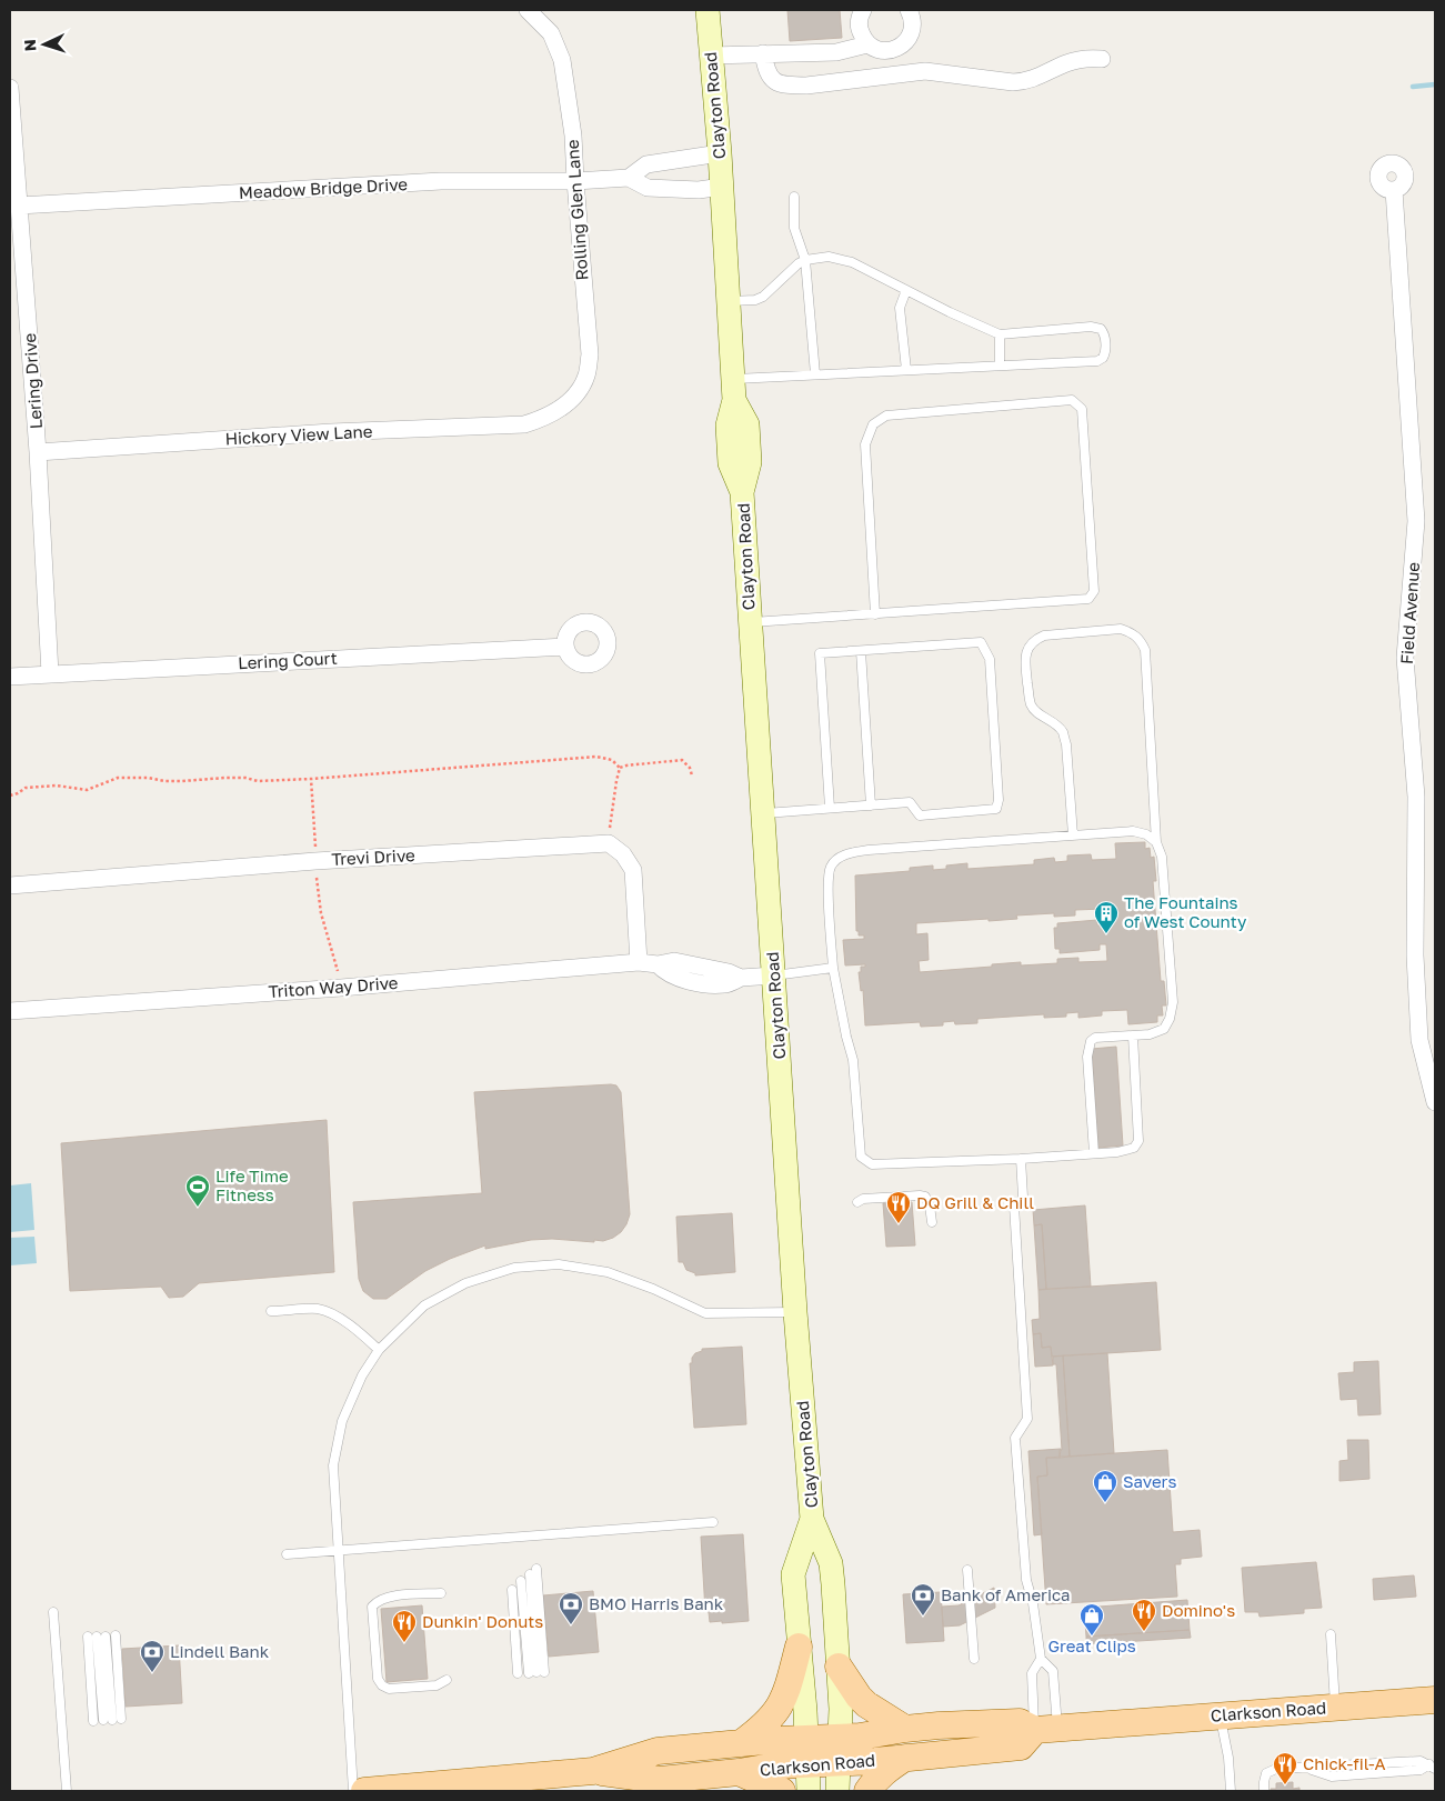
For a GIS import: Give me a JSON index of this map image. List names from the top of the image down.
{
  "streets": {
    "main road": ["Clayton Road", "Clarkson Road"],
    "street": [
      "Meadow Bridge Drive",
      "Rolling Glen Lane",
      "Lering Drive",
      "Hickory View Lane",
      "Field Avenue",
      "Lering Court",
      "Trevi Drive",
      "Triton Way Drive"
    ]
  },
  "crossings": [
    ["Clayton Road", "Meadow Bridge Drive"],
    ["Clayton Road", "Triton Way Drive"],
    ["Clayton Road", "Clarkson Road"],
    ["Meadow Bridge Drive", "Rolling Glen Lane"],
    ["Meadow Bridge Drive", "Lering Drive"],
    ["Rolling Glen Lane", "Hickory View Lane"],
    ["Lering Drive", "Hickory View Lane"],
    ["Lering Drive", "Lering Court"],
    ["Trevi Drive", "Triton Way Drive"]
  ],
  "places": {
    "building": ["The Fountains of West County"],
    "sports": ["Life Time Fitness"],
    "restaurant": [
      "DQ Grill & Chill",
      "Domino's",
      "Dunkin' Donuts",
      "Chick-fil-A"
    ],
    "shop": ["Savers", "Great Clips"],
    "bank": ["Bank of America", "BMO Harris Bank", "Lindell Bank"]
  },
  "north": "left"
}
